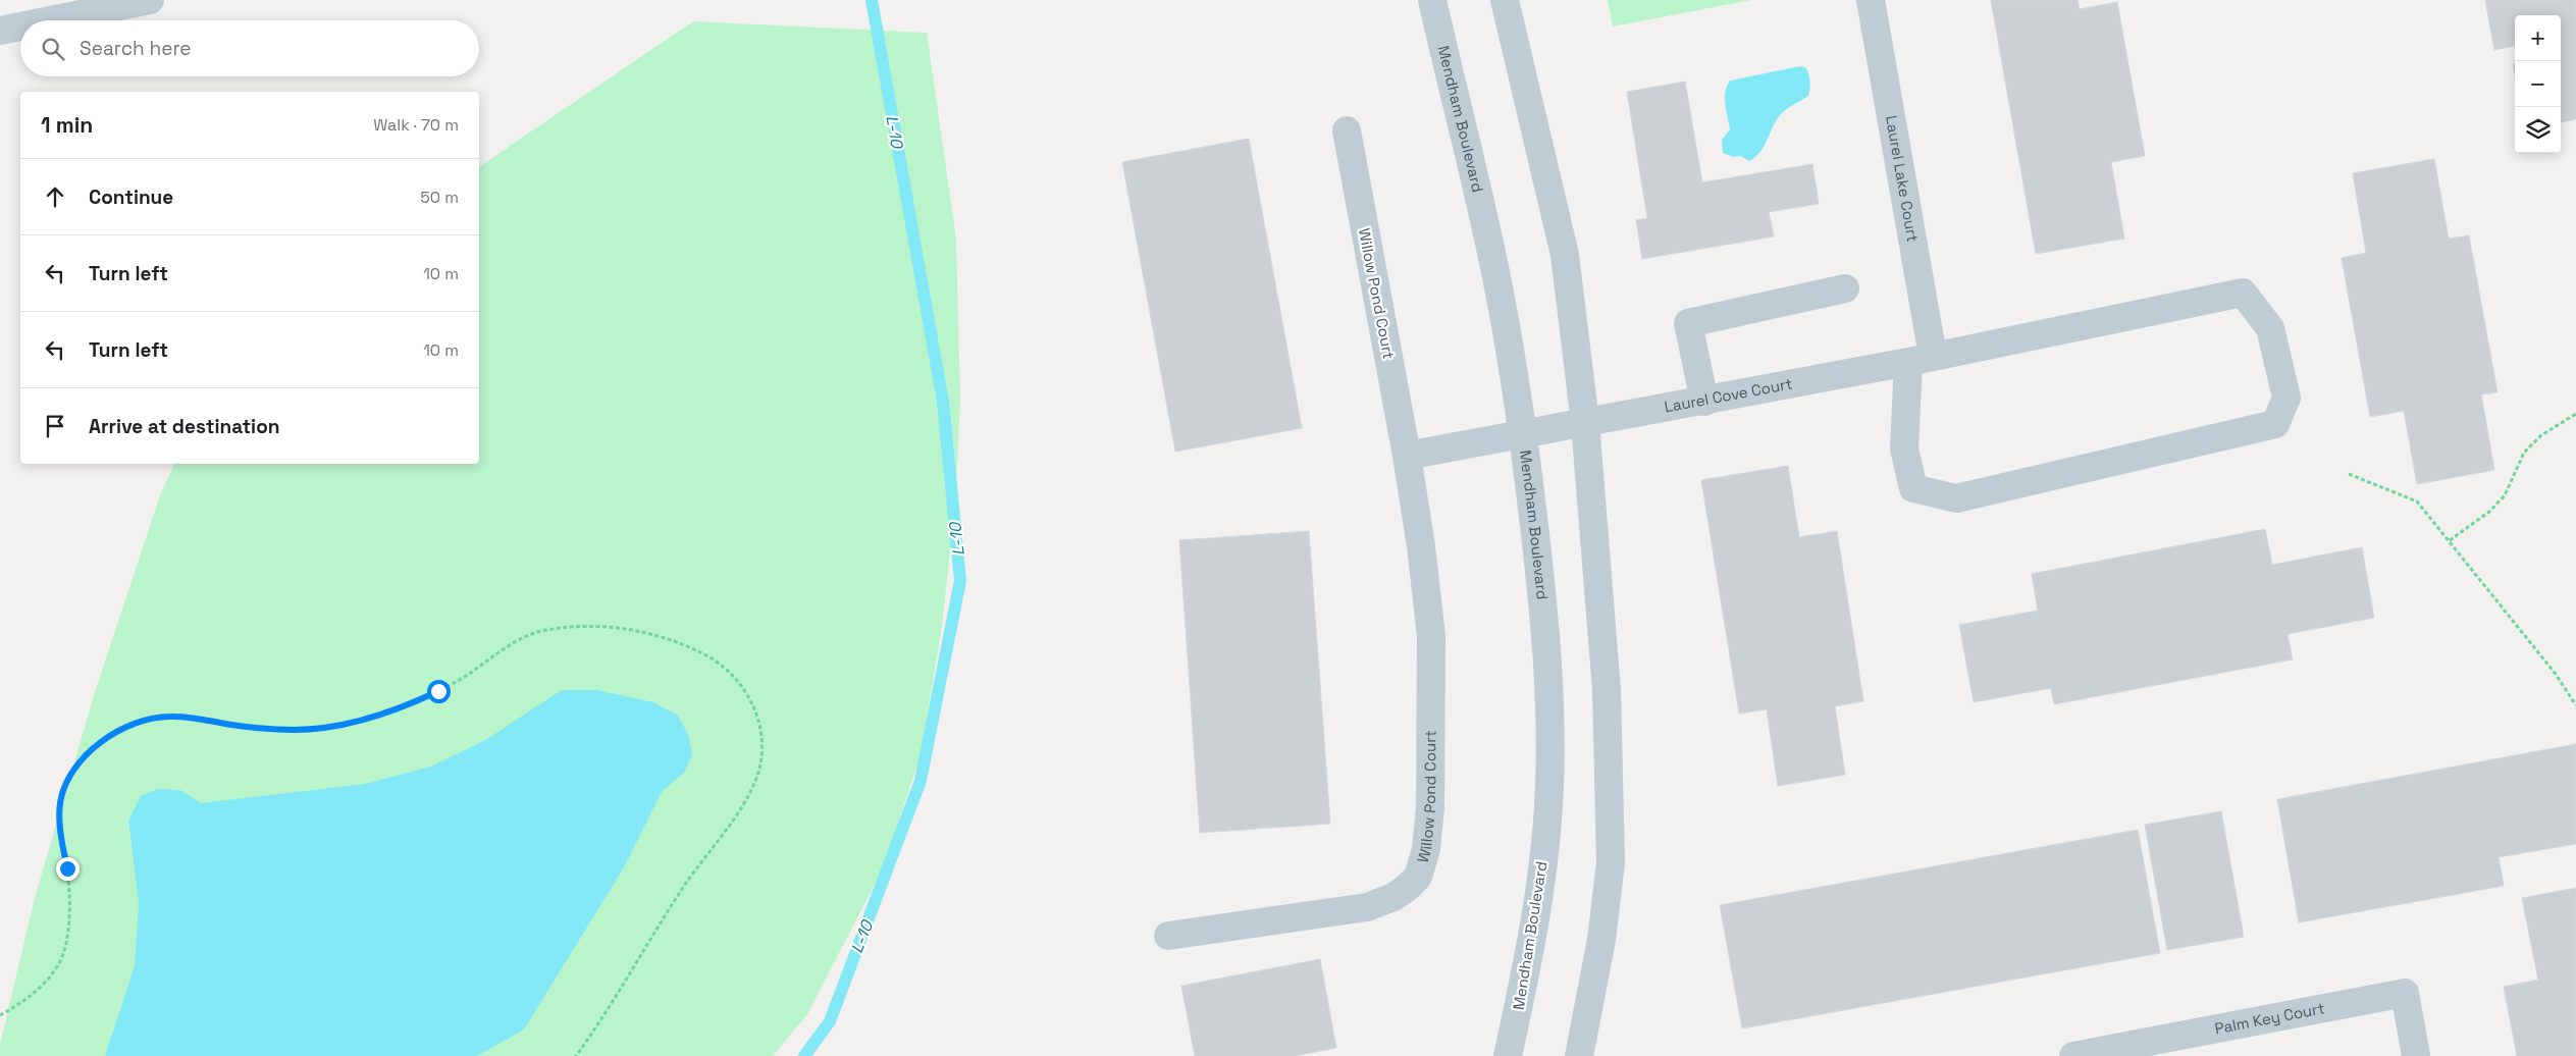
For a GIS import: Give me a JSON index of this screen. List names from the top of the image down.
{
  "streets": {
    "street": [
      "Mendham Boulevard",
      "Laurel Lake Court",
      "Willow Pond Court",
      "Laurel Cove Court",
      "Palm Key Court"
    ]
  },
  "crossings": [
    ["Mendham Boulevard", "Laurel Cove Court"],
    ["Laurel Lake Court", "Laurel Cove Court"]
  ],
  "water": ["L-10"],
  "page": {
    "map_buttons": ["+", "−"],
    "search": "Search here",
    "heading": ["1 min", "Walk · 70 m"],
    "list": [
      ["Continue", "50 m"],
      ["Turn left", "10 m"],
      ["Turn left", "10 m"],
      "Arrive at destination"
    ]
  }
}
